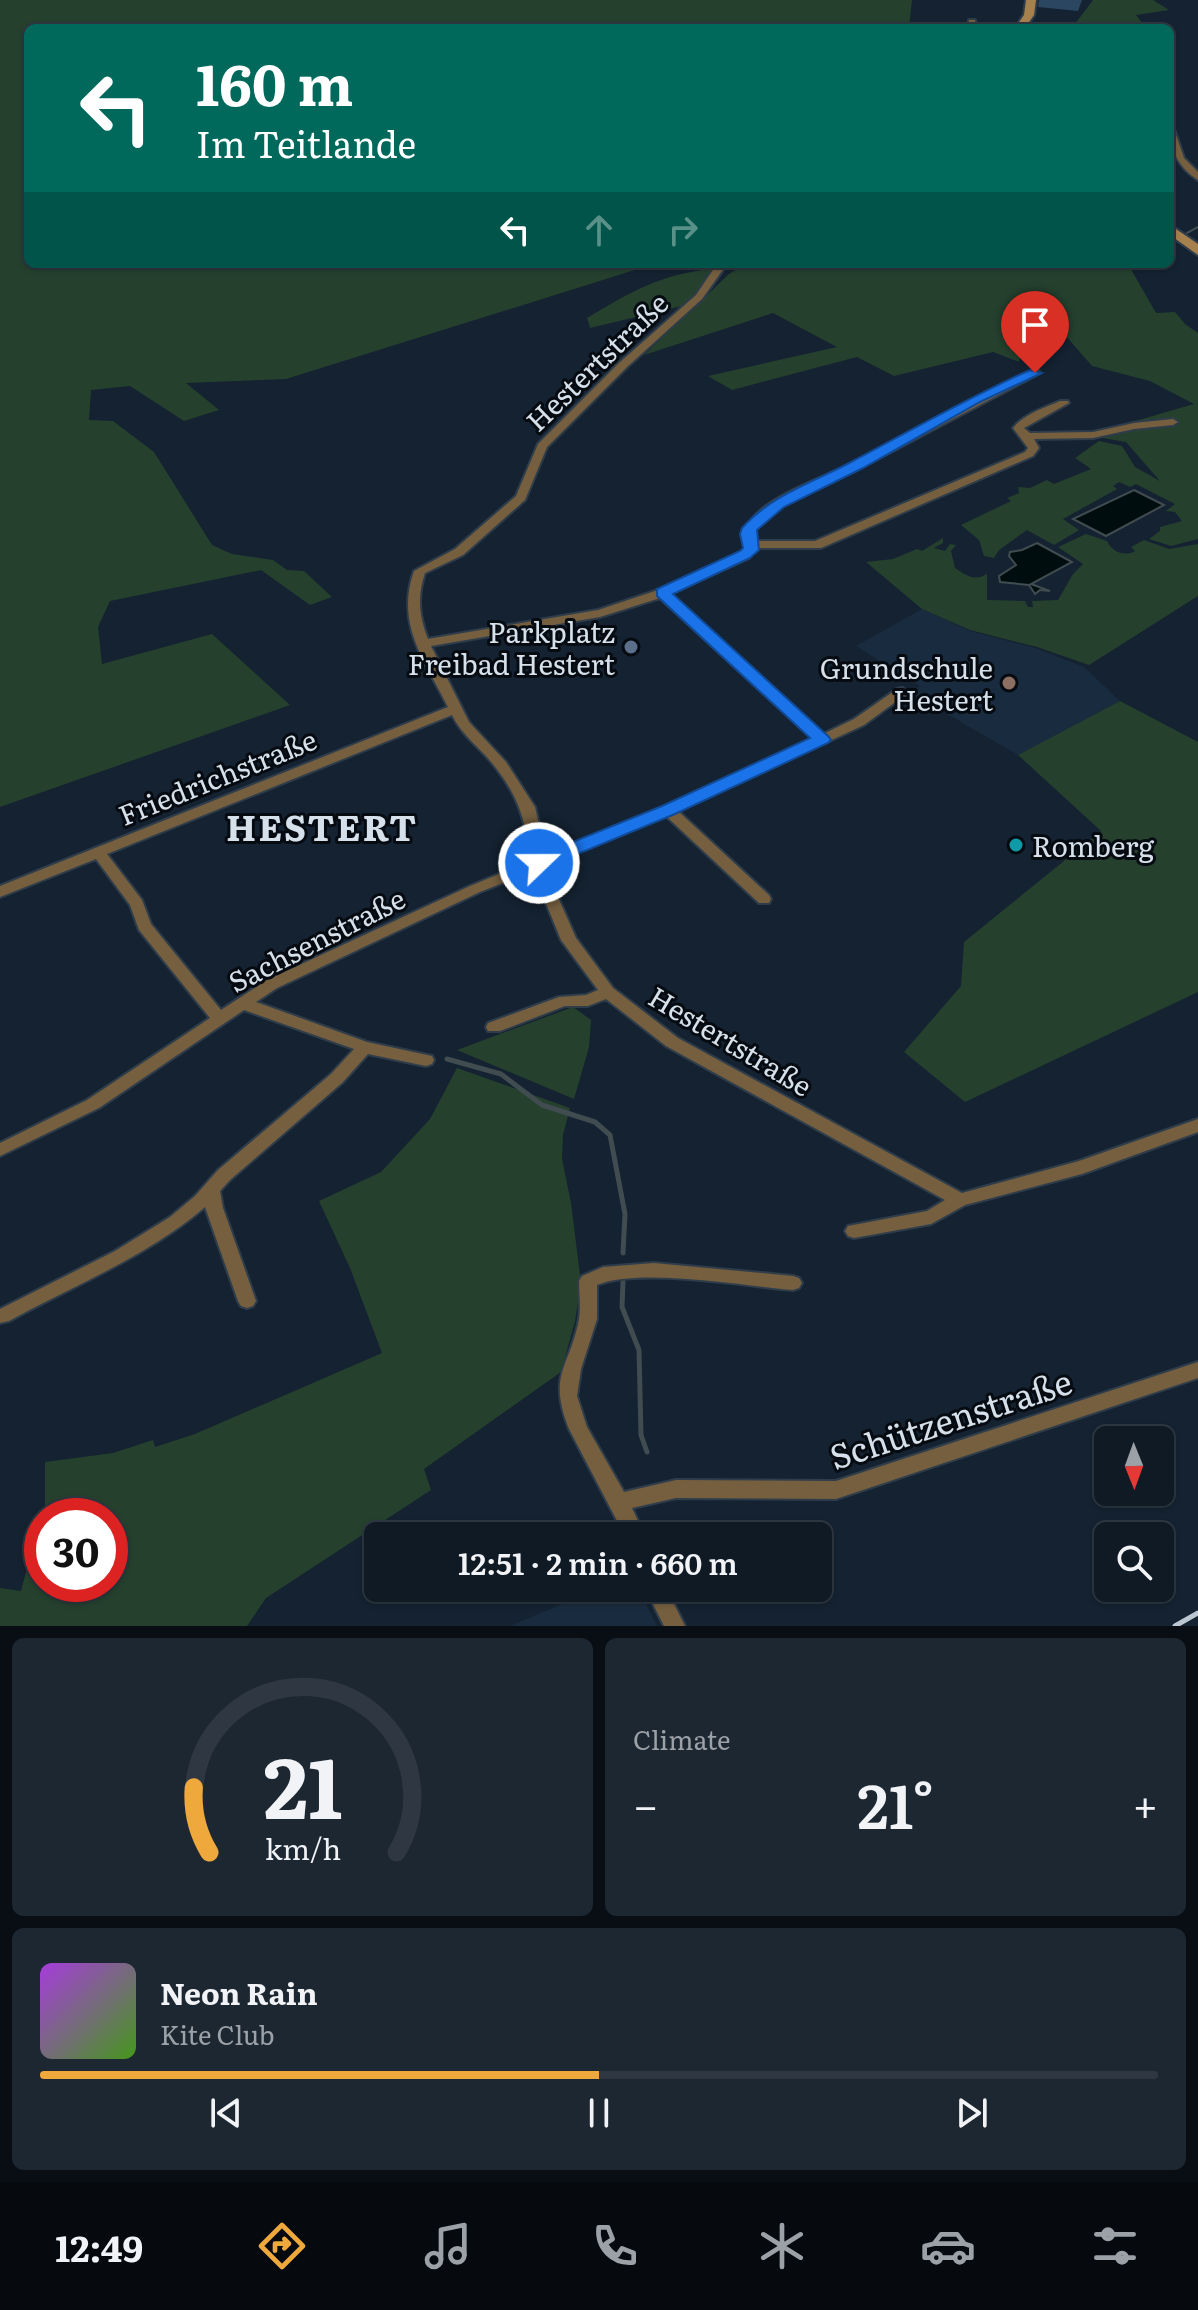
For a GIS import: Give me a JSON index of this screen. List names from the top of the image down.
{
  "streets": {
    "street": [
      "Hestertstraße",
      "Friedrichstraße",
      "Sachsenstraße",
      "Schützenstraße"
    ]
  },
  "crossings": [
    ["Hestertstraße", "Friedrichstraße"],
    ["Hestertstraße", "Sachsenstraße"]
  ],
  "districts": ["HESTERT"],
  "places": ["Parkplatz Freibad Hestert", "Grundschule Hestert", "Romberg"],
  "north": "bottom",
  "page": {
    "turn": ["160 m", "Im Teitlande"],
    "limit": "30",
    "trip": "12:51 · 2 min · 660 m",
    "tile": "Climate",
    "heat": ["−", "21°", "+"],
    "song": ["Neon Rain", "Kite Club"],
    "tabs": "12:49",
    "gauge": ["21", "km/h"]
  }
}
